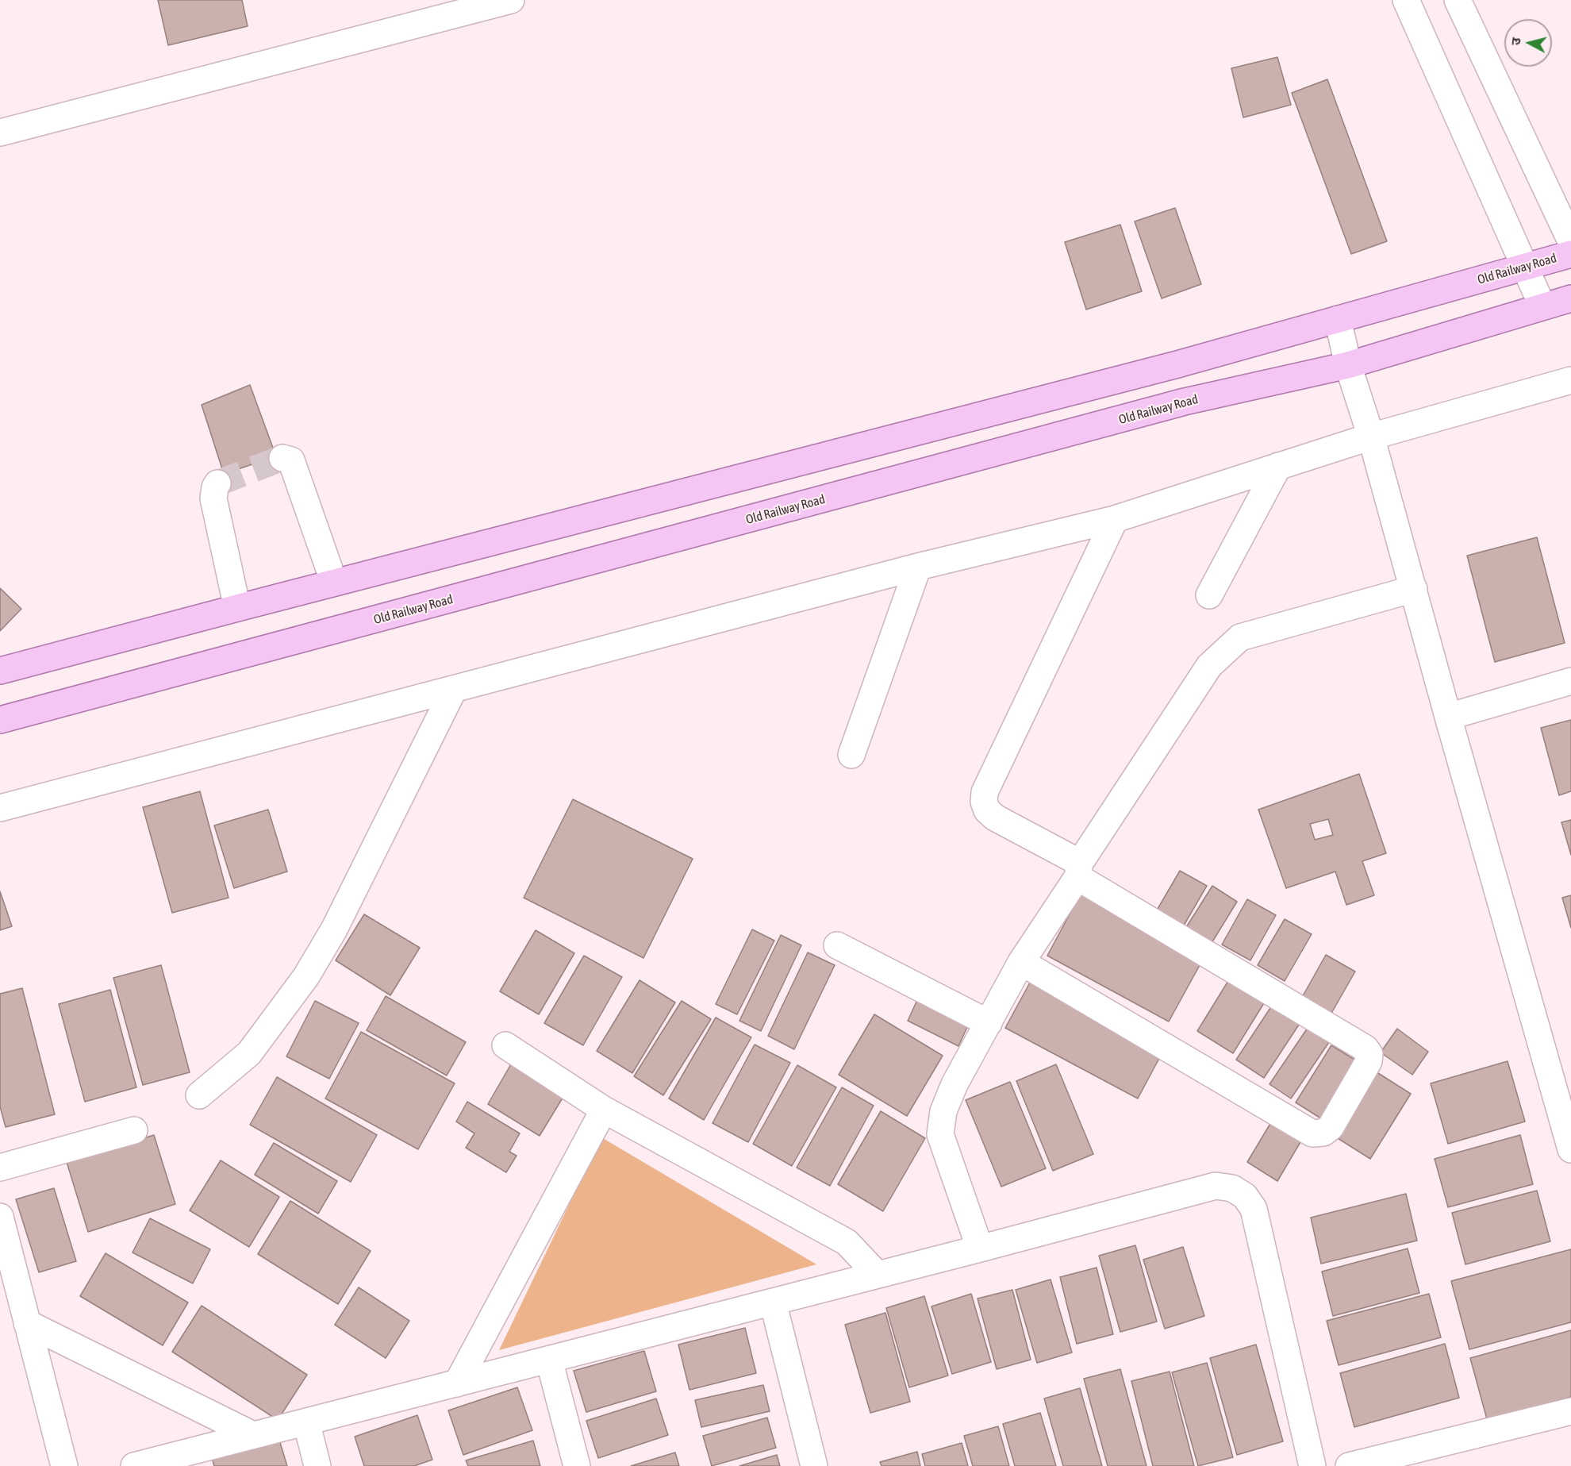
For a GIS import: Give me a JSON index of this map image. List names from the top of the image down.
{
  "streets": {
    "main road": ["Old Railway Road"]
  },
  "north": "left"
}
